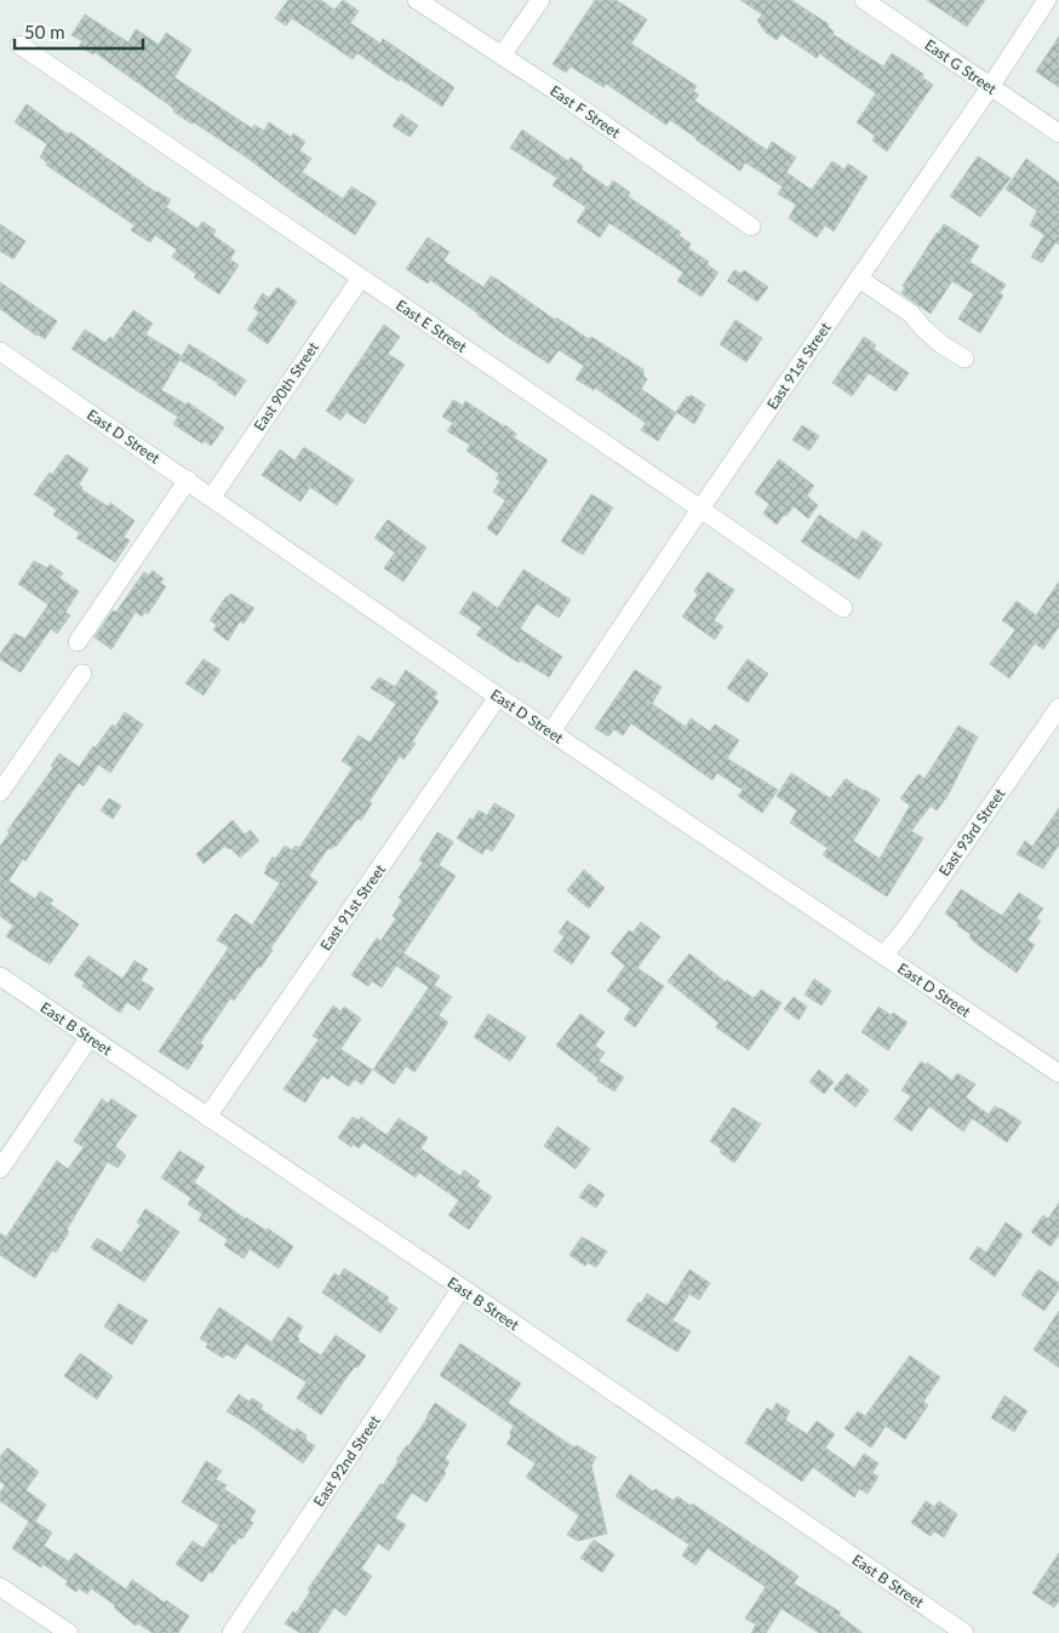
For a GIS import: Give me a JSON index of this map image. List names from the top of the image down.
{
  "streets": {
    "street": [
      "East G Street",
      "East F Street",
      "East E Street",
      "East 91st Street",
      "East 90th Street",
      "East D Street",
      "East 93rd Street",
      "East B Street",
      "East 92nd Street"
    ]
  },
  "crossings": [
    ["East G Street", "East 91st Street"],
    ["East E Street", "East 91st Street"],
    ["East E Street", "East 90th Street"],
    ["East 91st Street", "East D Street"],
    ["East 91st Street", "East B Street"],
    ["East 90th Street", "East D Street"],
    ["East D Street", "East 93rd Street"],
    ["East B Street", "East 92nd Street"]
  ],
  "scale_bar": "50 m"
}
